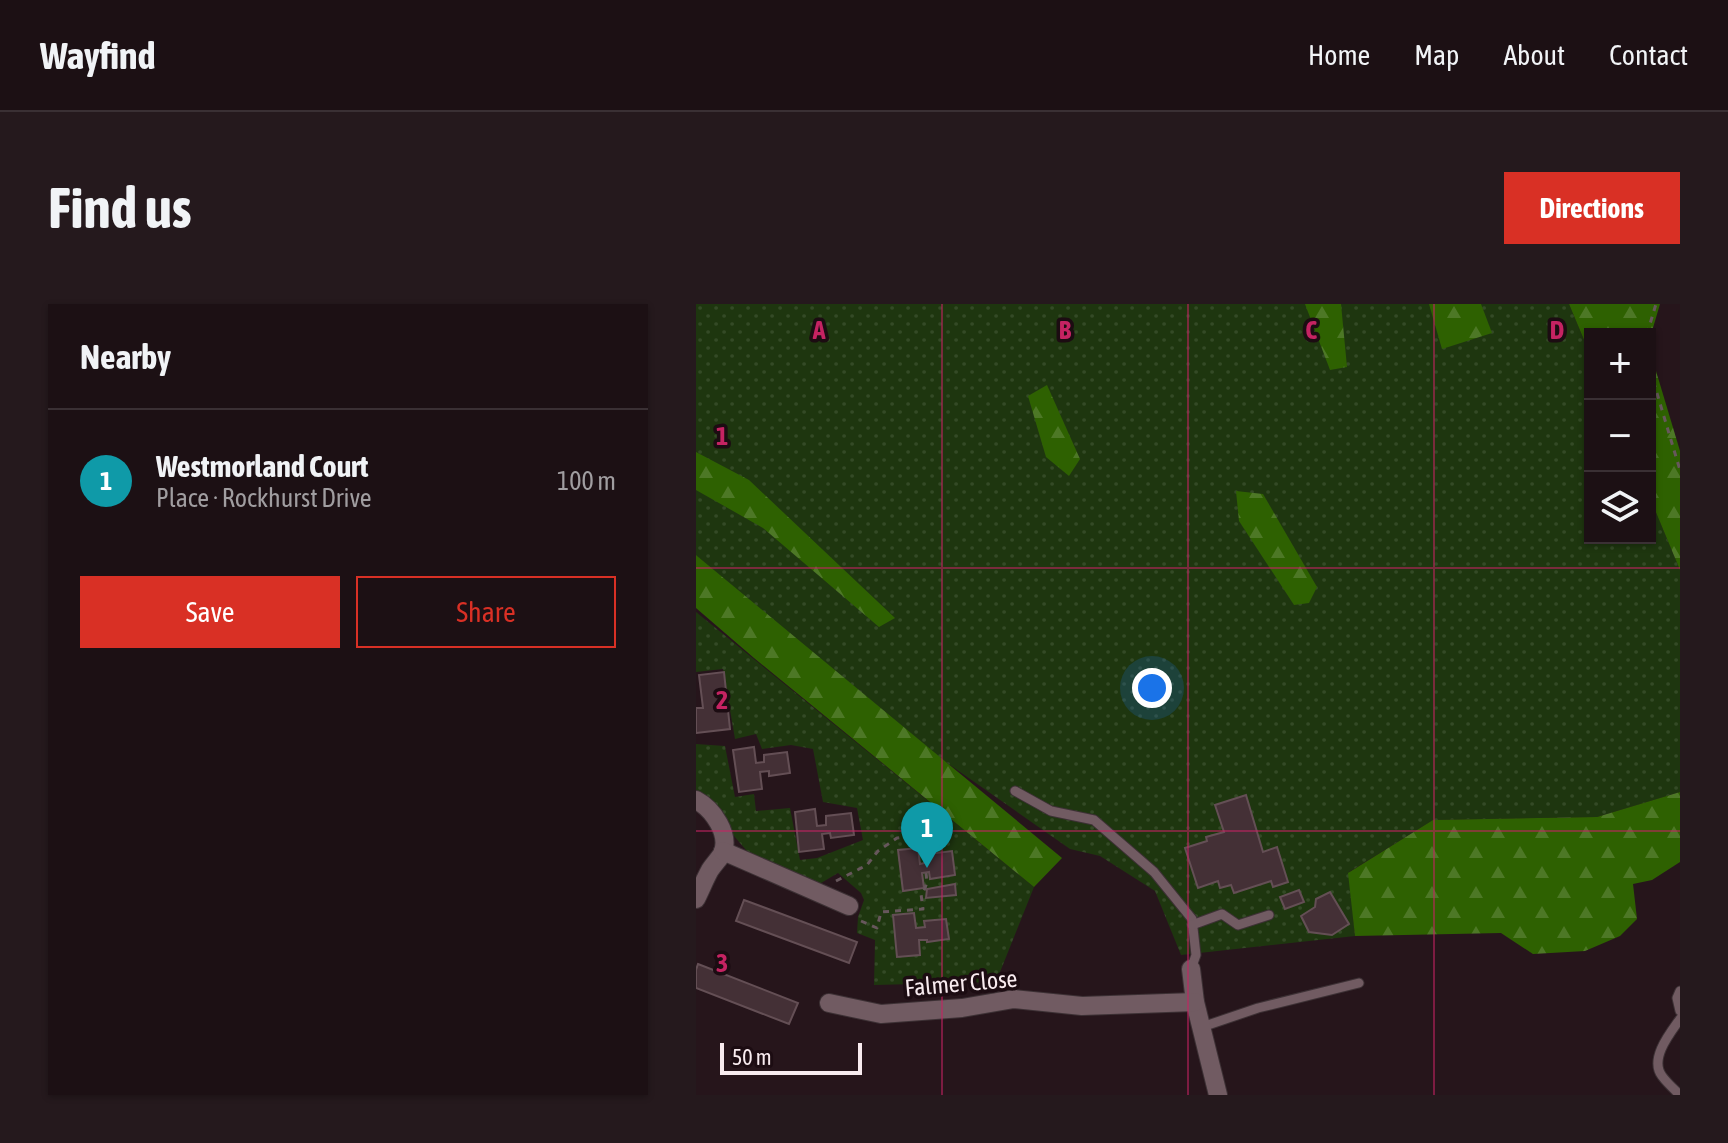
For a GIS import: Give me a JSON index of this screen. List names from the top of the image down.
{
  "streets": {
    "street": ["Falmer Close"]
  },
  "scale_bar": "50 m",
  "page": {
    "header": "Wayfind",
    "nav": [
      "Home",
      "Map",
      "About",
      "Contact"
    ],
    "buttons": [
      "Directions",
      ["Save", "Share"]
    ],
    "title": "Find us",
    "heading": "Nearby",
    "map_buttons": ["+", "−"],
    "list": [
      {
        "mark": "1",
        "name": "Westmorland Court",
        "note": "Place · Rockhurst Drive",
        "value": "100 m"
      }
    ],
    "pins": "1",
    "scale": "50 m"
  },
  "grid": {
    "columns": [
      "A",
      "B",
      "C",
      "D"
    ],
    "rows": ["1", "2", "3"]
  }
}
